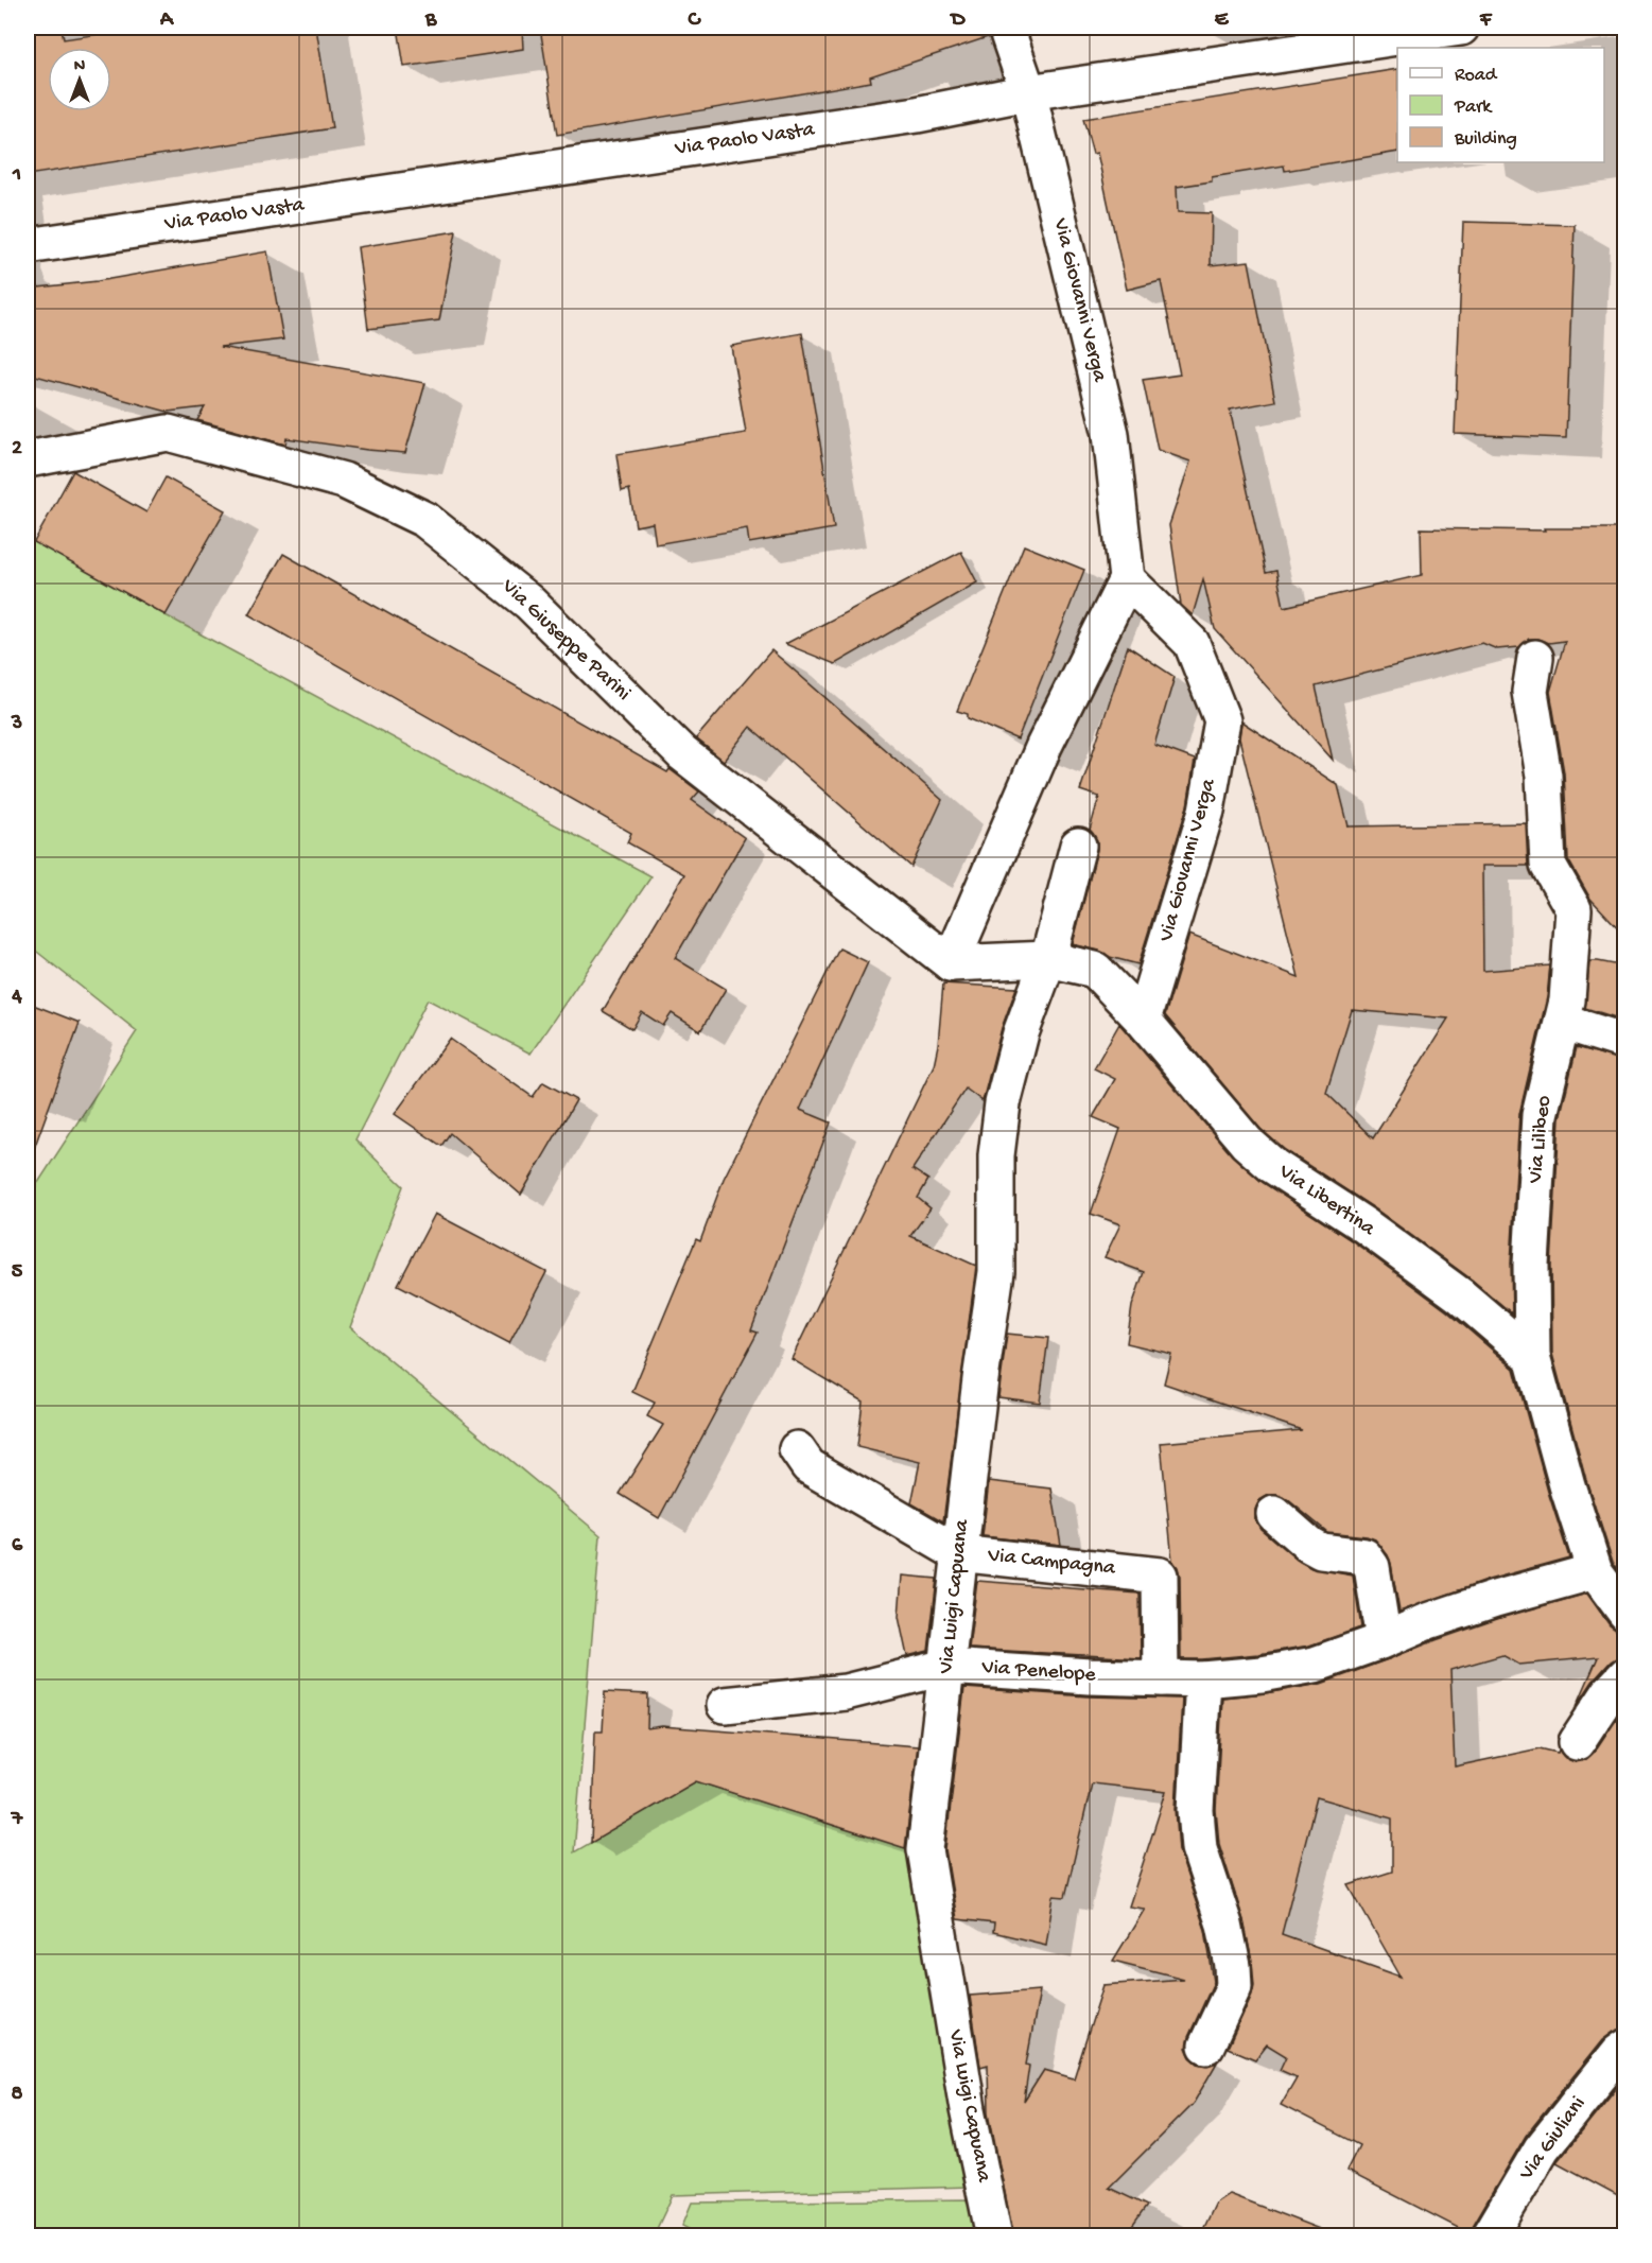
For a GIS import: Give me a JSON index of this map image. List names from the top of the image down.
{
  "streets": {
    "street": [
      "Via Paolo Vasta",
      "Via Giovanni Verga",
      "Via Giuseppe Parini",
      "Via Lilibeo",
      "Via Libertina",
      "Via Campagna",
      "Via Luigi Capuana",
      "Via Penelope",
      "Via Giuliani"
    ]
  },
  "crossings": [
    ["Via Paolo Vasta", "Via Giovanni Verga"],
    ["Via Giovanni Verga", "Via Libertina"],
    ["Via Lilibeo", "Via Libertina"],
    ["Via Lilibeo", "Via Penelope"],
    ["Via Campagna", "Via Luigi Capuana"],
    ["Via Campagna", "Via Penelope"],
    ["Via Luigi Capuana", "Via Penelope"]
  ],
  "legend": ["Road", "Park", "Building"],
  "north": "top",
  "grid": {
    "columns": [
      "A",
      "B",
      "C",
      "D",
      "E",
      "F"
    ],
    "rows": [
      "1",
      "2",
      "3",
      "4",
      "5",
      "6",
      "7",
      "8"
    ]
  }
}
